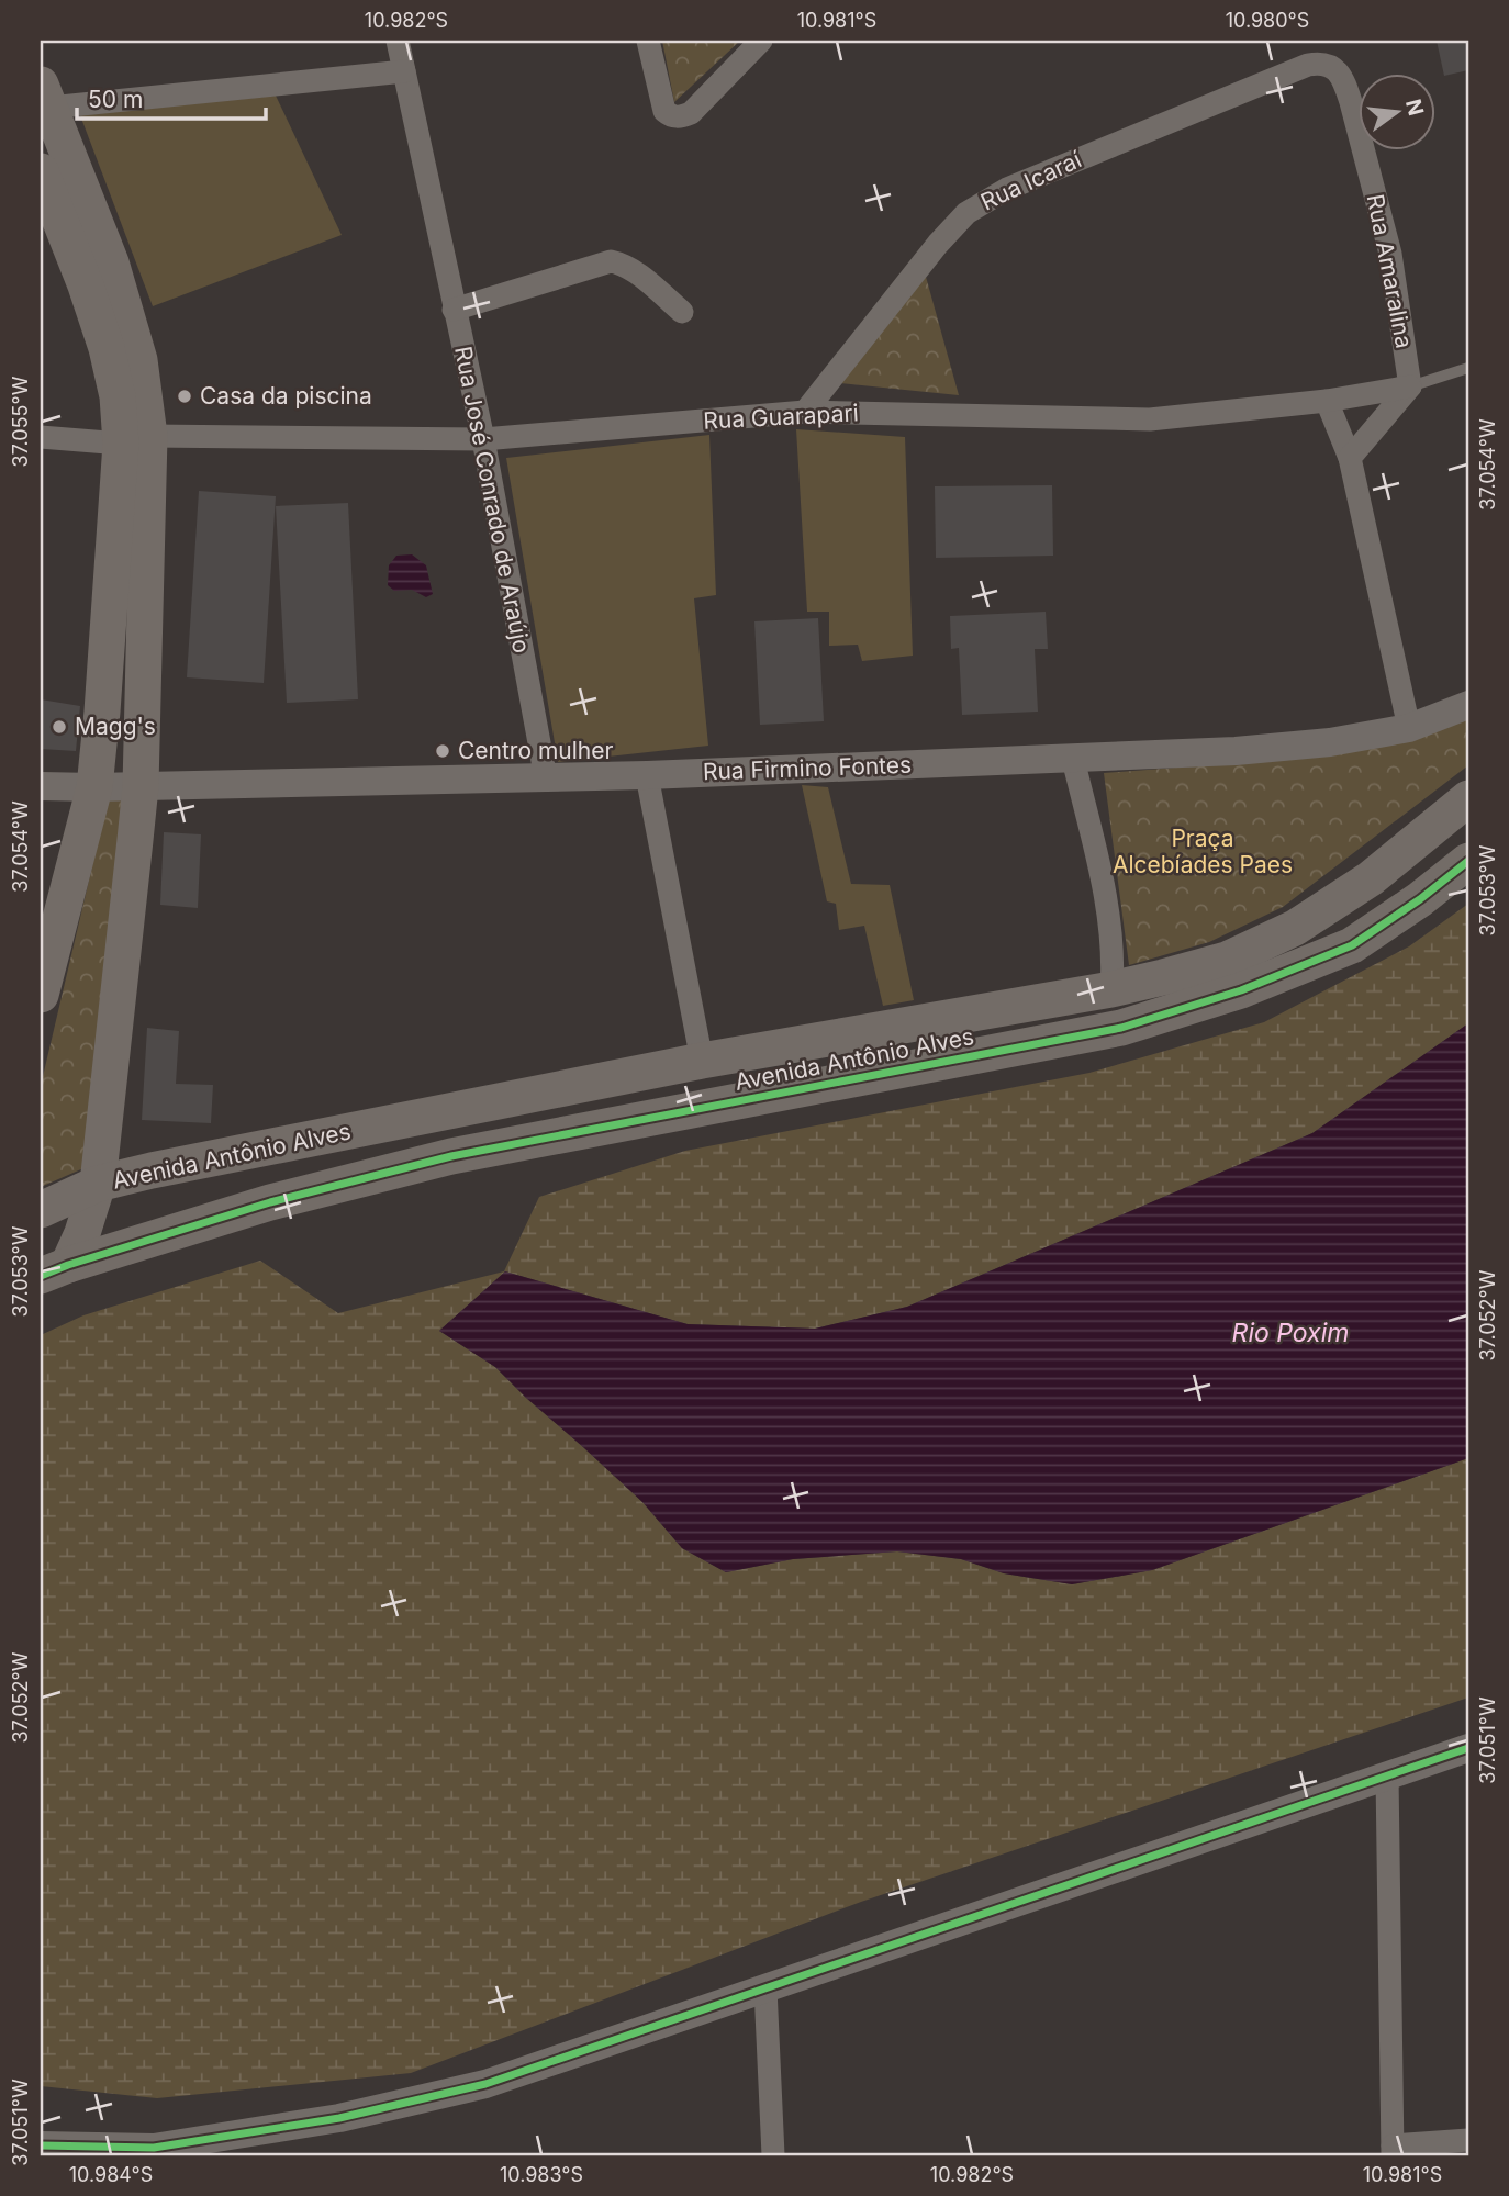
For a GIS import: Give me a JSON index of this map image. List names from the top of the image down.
{
  "streets": {
    "main road": ["Avenida Antônio Alves"],
    "street": [
      "Rua Icaraí",
      "Rua Amaralina",
      "Rua Guarapari",
      "Rua José Conrado de Araújo",
      "Rua Firmino Fontes"
    ]
  },
  "crossings": [
    ["Rua Icaraí", "Rua Amaralina"],
    ["Rua Icaraí", "Rua Guarapari"],
    ["Rua Amaralina", "Rua Guarapari"],
    ["Rua Guarapari", "Rua José Conrado de Araújo"],
    ["Rua José Conrado de Araújo", "Rua Firmino Fontes"]
  ],
  "water": ["Rio Poxim"],
  "parks": ["Praça Alcebíades Paes"],
  "places": ["Casa da piscina", "Magg's", "Centro mulher"],
  "scale_bar": "50 m",
  "north": "right",
  "coordinates": [
    "10.982°S",
    "10.981°S",
    "10.980°S",
    "37.055°W",
    "37.054°W",
    "37.053°W",
    "37.052°W",
    "37.051°W",
    "10.984°S",
    "10.983°S"
  ]
}
